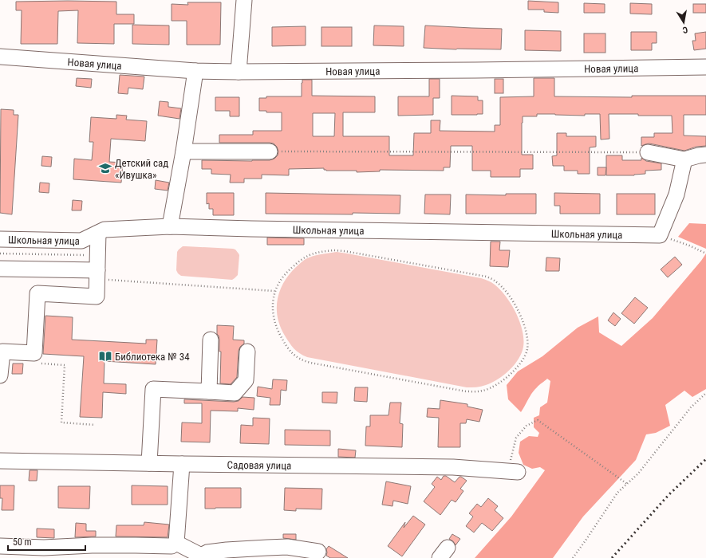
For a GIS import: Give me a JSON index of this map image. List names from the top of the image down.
{
  "streets": {
    "street": ["Новая улица", "Школьная улица", "Садовая улица"]
  },
  "places": {
    "school or university": ["Детский сад «Ивушка»"],
    "library": ["Библиотека № 34"]
  },
  "scale_bar": "50 m",
  "north": "bottom"
}
